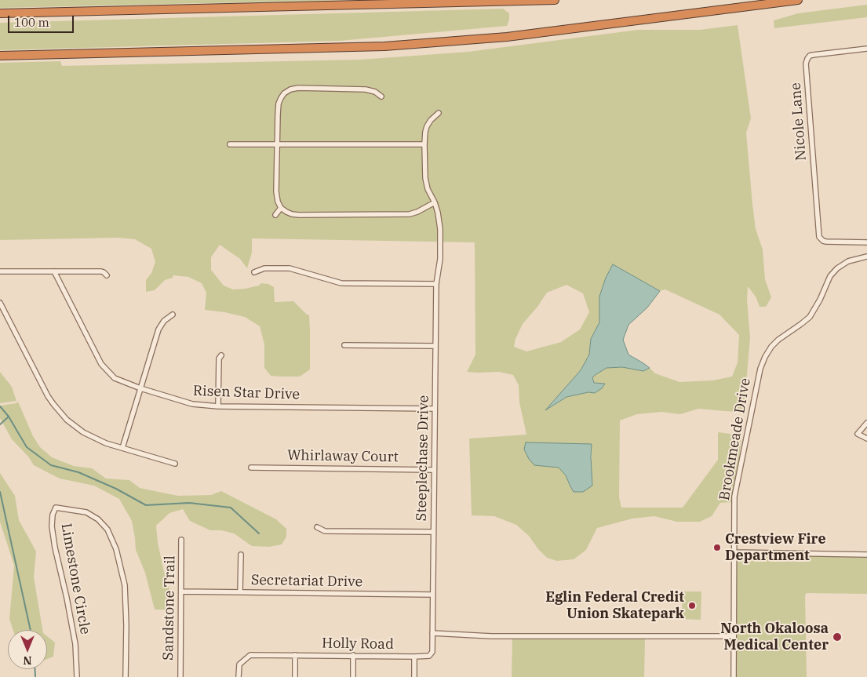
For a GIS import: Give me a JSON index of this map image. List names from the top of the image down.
{
  "streets": {
    "street": [
      "Nicole Lane",
      "Risen Star Drive",
      "Brookmeade Drive",
      "Whirlaway Court",
      "Steeplechase Drive",
      "Limestone Circle",
      "Secretariat Drive",
      "Sandstone Trail",
      "Holly Road"
    ]
  },
  "crossings": [
    ["Risen Star Drive", "Steeplechase Drive"],
    ["Whirlaway Court", "Steeplechase Drive"],
    ["Steeplechase Drive", "Secretariat Drive"],
    ["Steeplechase Drive", "Holly Road"],
    ["Secretariat Drive", "Sandstone Trail"]
  ],
  "places": ["Crestview Fire Department", "Eglin Federal Credit Union Skatepark", "North Okaloosa Medical Center"],
  "scale_bar": "100 m",
  "north": "bottom"
}
